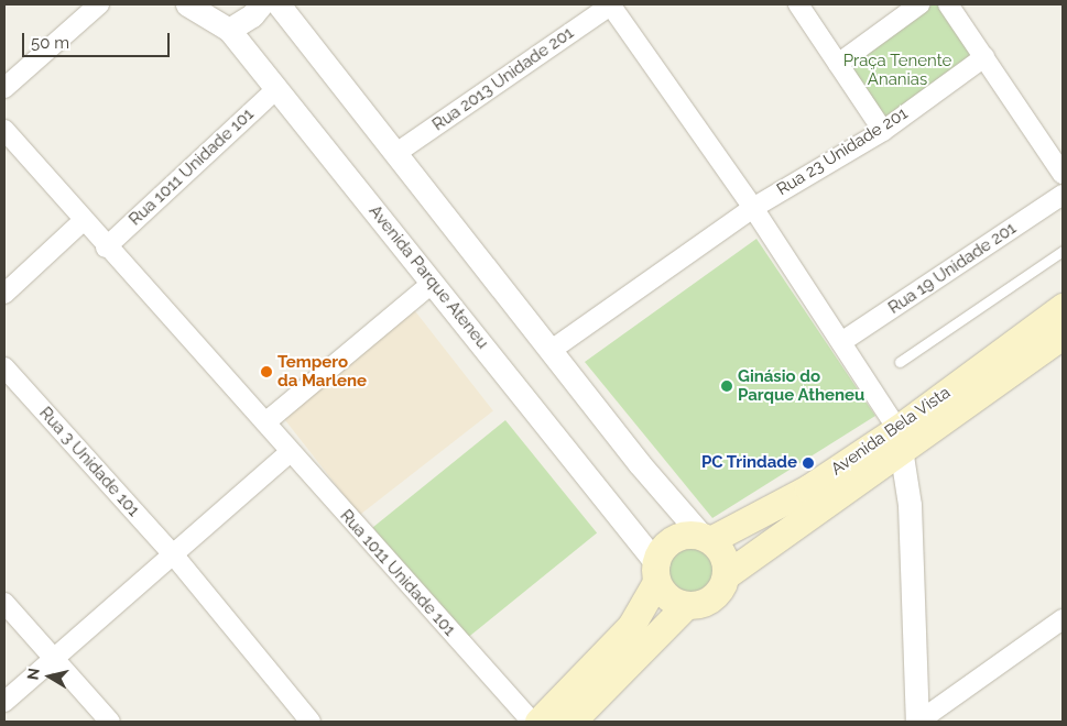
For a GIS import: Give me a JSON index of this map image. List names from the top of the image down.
{
  "streets": {
    "main road": ["Avenida Bela Vista"],
    "street": [
      "Rua 2013 Unidade 201",
      "Rua 23 Unidade 201",
      "Rua 1011 Unidade 101",
      "Rua 19 Unidade 201",
      "Avenida Parque Ateneu",
      "Rua 3 Unidade 101"
    ]
  },
  "crossings": [
    ["Rua 2013 Unidade 201", "Rua 23 Unidade 201"],
    ["Rua 2013 Unidade 201", "Rua 19 Unidade 201"],
    ["Rua 2013 Unidade 201", "Avenida Bela Vista"],
    ["Rua 1011 Unidade 101", "Avenida Parque Ateneu"],
    ["Avenida Parque Ateneu", "Avenida Bela Vista"]
  ],
  "parks": ["Praça Tenente Ananias"],
  "places": ["Tempero da Marlene", "Ginásio do Parque Atheneu", "PC Trindade"],
  "scale_bar": "50 m",
  "north": "left"
}
